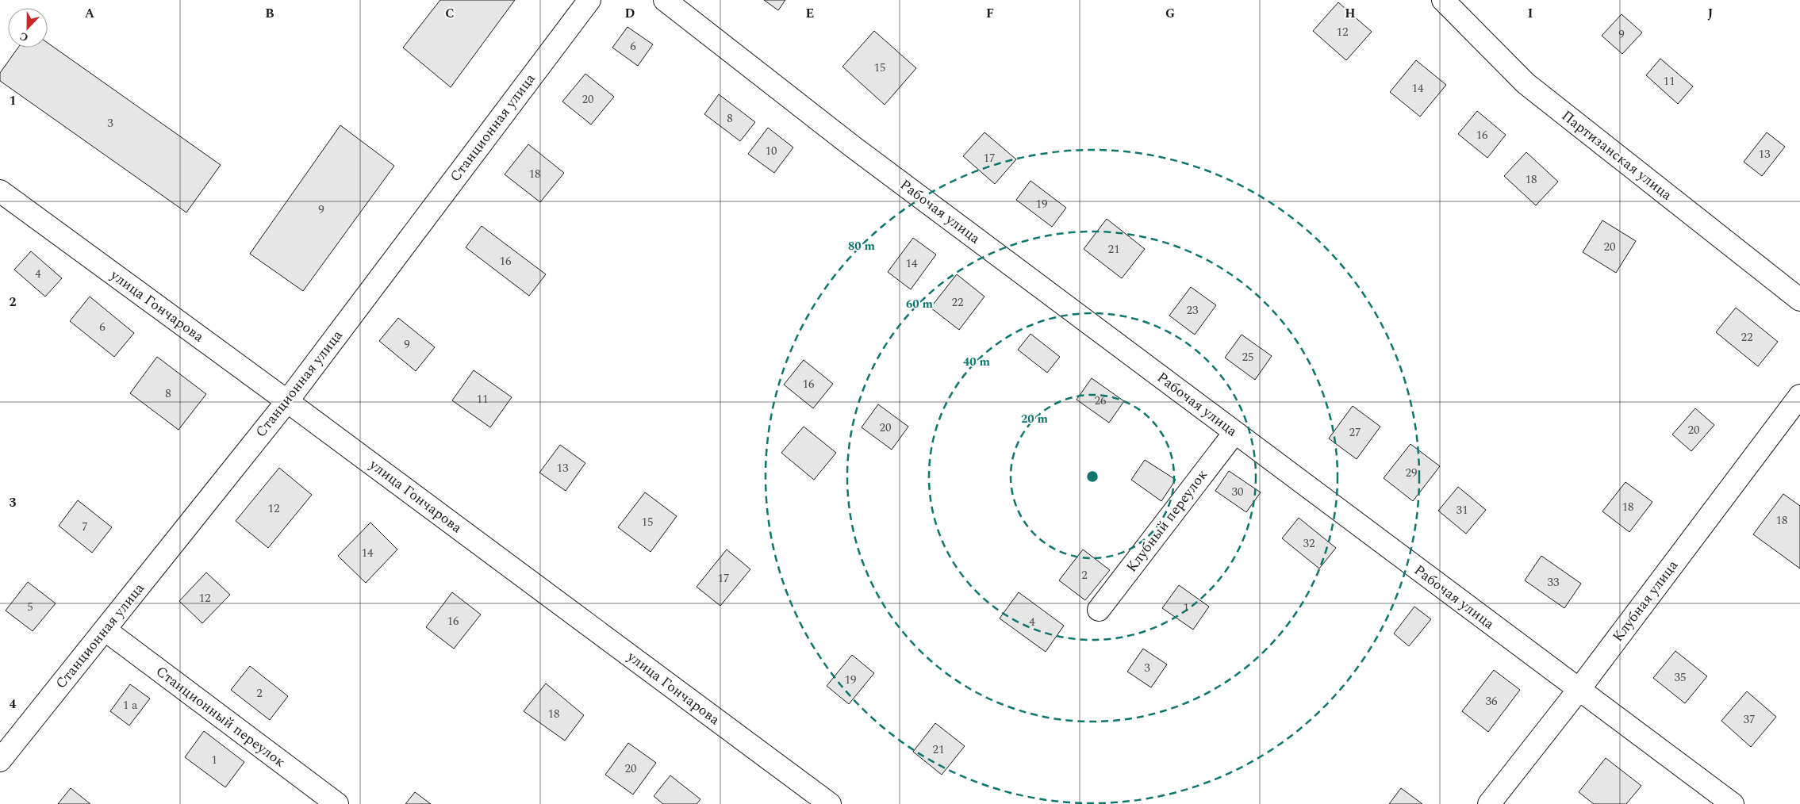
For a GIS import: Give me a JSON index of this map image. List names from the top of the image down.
{
  "streets": {
    "street": [
      "Станционная улица",
      "Партизанская улица",
      "Рабочая улица",
      "улица Гончарова",
      "Клубный переулок",
      "Клубная улица",
      "Станционный переулок"
    ]
  },
  "crossings": [
    ["Станционная улица", "улица Гончарова"],
    ["Станционная улица", "Станционный переулок"],
    ["Рабочая улица", "Клубный переулок"],
    ["Рабочая улица", "Клубная улица"]
  ],
  "house_numbers": [
    "12",
    "9",
    "6",
    "15",
    "11",
    "14",
    "20",
    "8",
    "3",
    "16",
    "10",
    "13",
    "17",
    "18",
    "18",
    "19",
    "9",
    "20",
    "21",
    "16",
    "14",
    "4",
    "22",
    "23",
    "6",
    "22",
    "9",
    "25",
    "16",
    "8",
    "11",
    "26",
    "20",
    "20",
    "27",
    "13",
    "29",
    "30",
    "18",
    "12",
    "31",
    "18",
    "15",
    "7",
    "32",
    "14",
    "2",
    "17",
    "33",
    "12",
    "5",
    "1",
    "16",
    "4",
    "3",
    "35",
    "19",
    "2",
    "36",
    "1 а",
    "18",
    "37",
    "21",
    "1",
    "20"
  ],
  "north": "bottom",
  "grid": {
    "columns": [
      "A",
      "B",
      "C",
      "D",
      "E",
      "F",
      "G",
      "H",
      "I",
      "J"
    ],
    "rows": [
      "1",
      "2",
      "3",
      "4"
    ]
  },
  "rings": [
    "80 m",
    "60 m",
    "40 m",
    "20 m"
  ]
}
